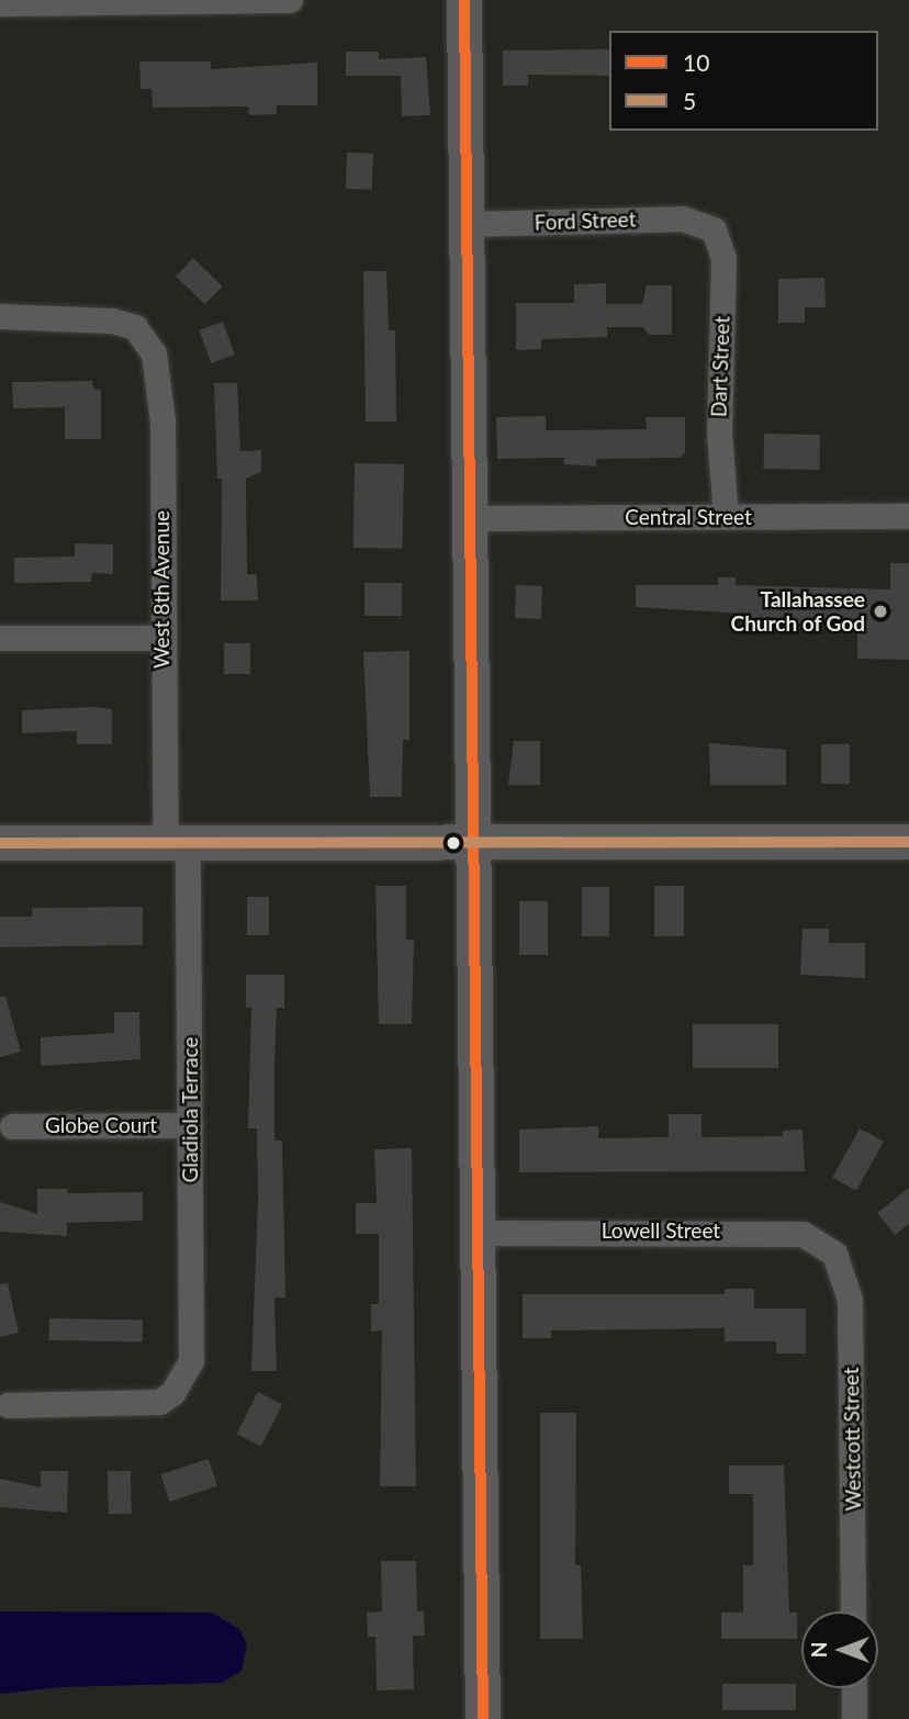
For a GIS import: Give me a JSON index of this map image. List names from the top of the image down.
{
  "streets": {
    "street": [
      "Ford Street",
      "Dart Street",
      "Central Street",
      "West 8th Avenue",
      "Gladiola Terrace",
      "Globe Court",
      "Lowell Street",
      "Westcott Street"
    ]
  },
  "crossings": [
    ["Ford Street", "Dart Street"],
    ["Dart Street", "Central Street"],
    ["West 8th Avenue", "Gladiola Terrace"],
    ["Gladiola Terrace", "Globe Court"],
    ["Lowell Street", "Westcott Street"]
  ],
  "places": ["Tallahassee Church of God"],
  "lines": ["transit line 10", "transit line 5"],
  "legend": ["10", "5"],
  "north": "left"
}
